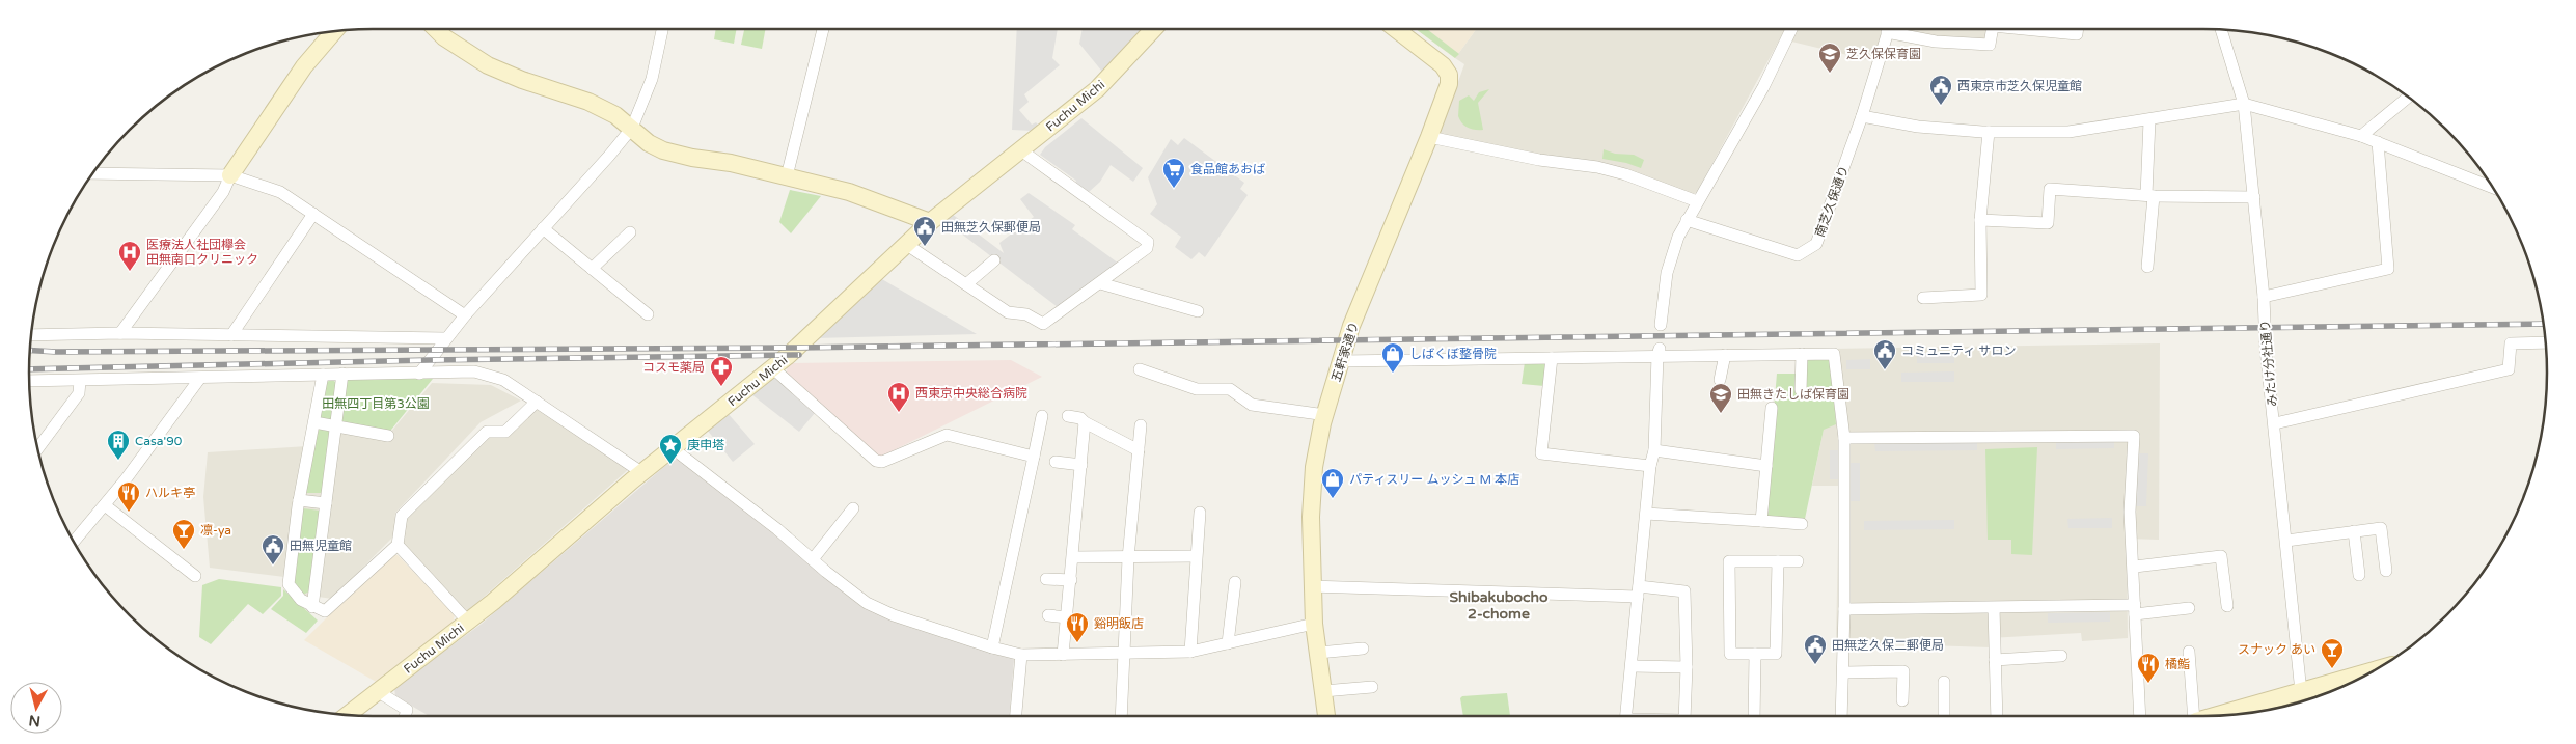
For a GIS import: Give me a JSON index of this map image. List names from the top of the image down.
{
  "streets": {
    "street": [
      "Fuchu Michi",
      "南芝久保通り",
      "五軒家通り",
      "みたけ分社通り"
    ]
  },
  "districts": ["Shibakubocho 2-chome"],
  "parks": ["田無四丁目第3公園"],
  "places": {
    "school or university": ["芝久保保育園", "田無きたしば保育園"],
    "public building": [
      "西東京市芝久保児童館",
      "田無芝久保郵便局",
      "コミュニティ サロン",
      "田無児童館",
      "田無芝久保二郵便局"
    ],
    "supermarket": ["食品館あおば"],
    "hospital": ["医療法人社団欅会 田無南口クリニック", "西東京中央総合病院"],
    "shop": ["しばくぼ整骨院", "パティスリー ムッシュ M 本店"],
    "pharmacy": ["コスモ薬局"],
    "building": ["Casa'90"],
    "place": ["庚申塔"],
    "restaurant": ["ハルキ亭", "谿明飯店", "橘鮨"],
    "bar": ["凛-ya", "スナック あい"]
  },
  "north": "bottom"
}
